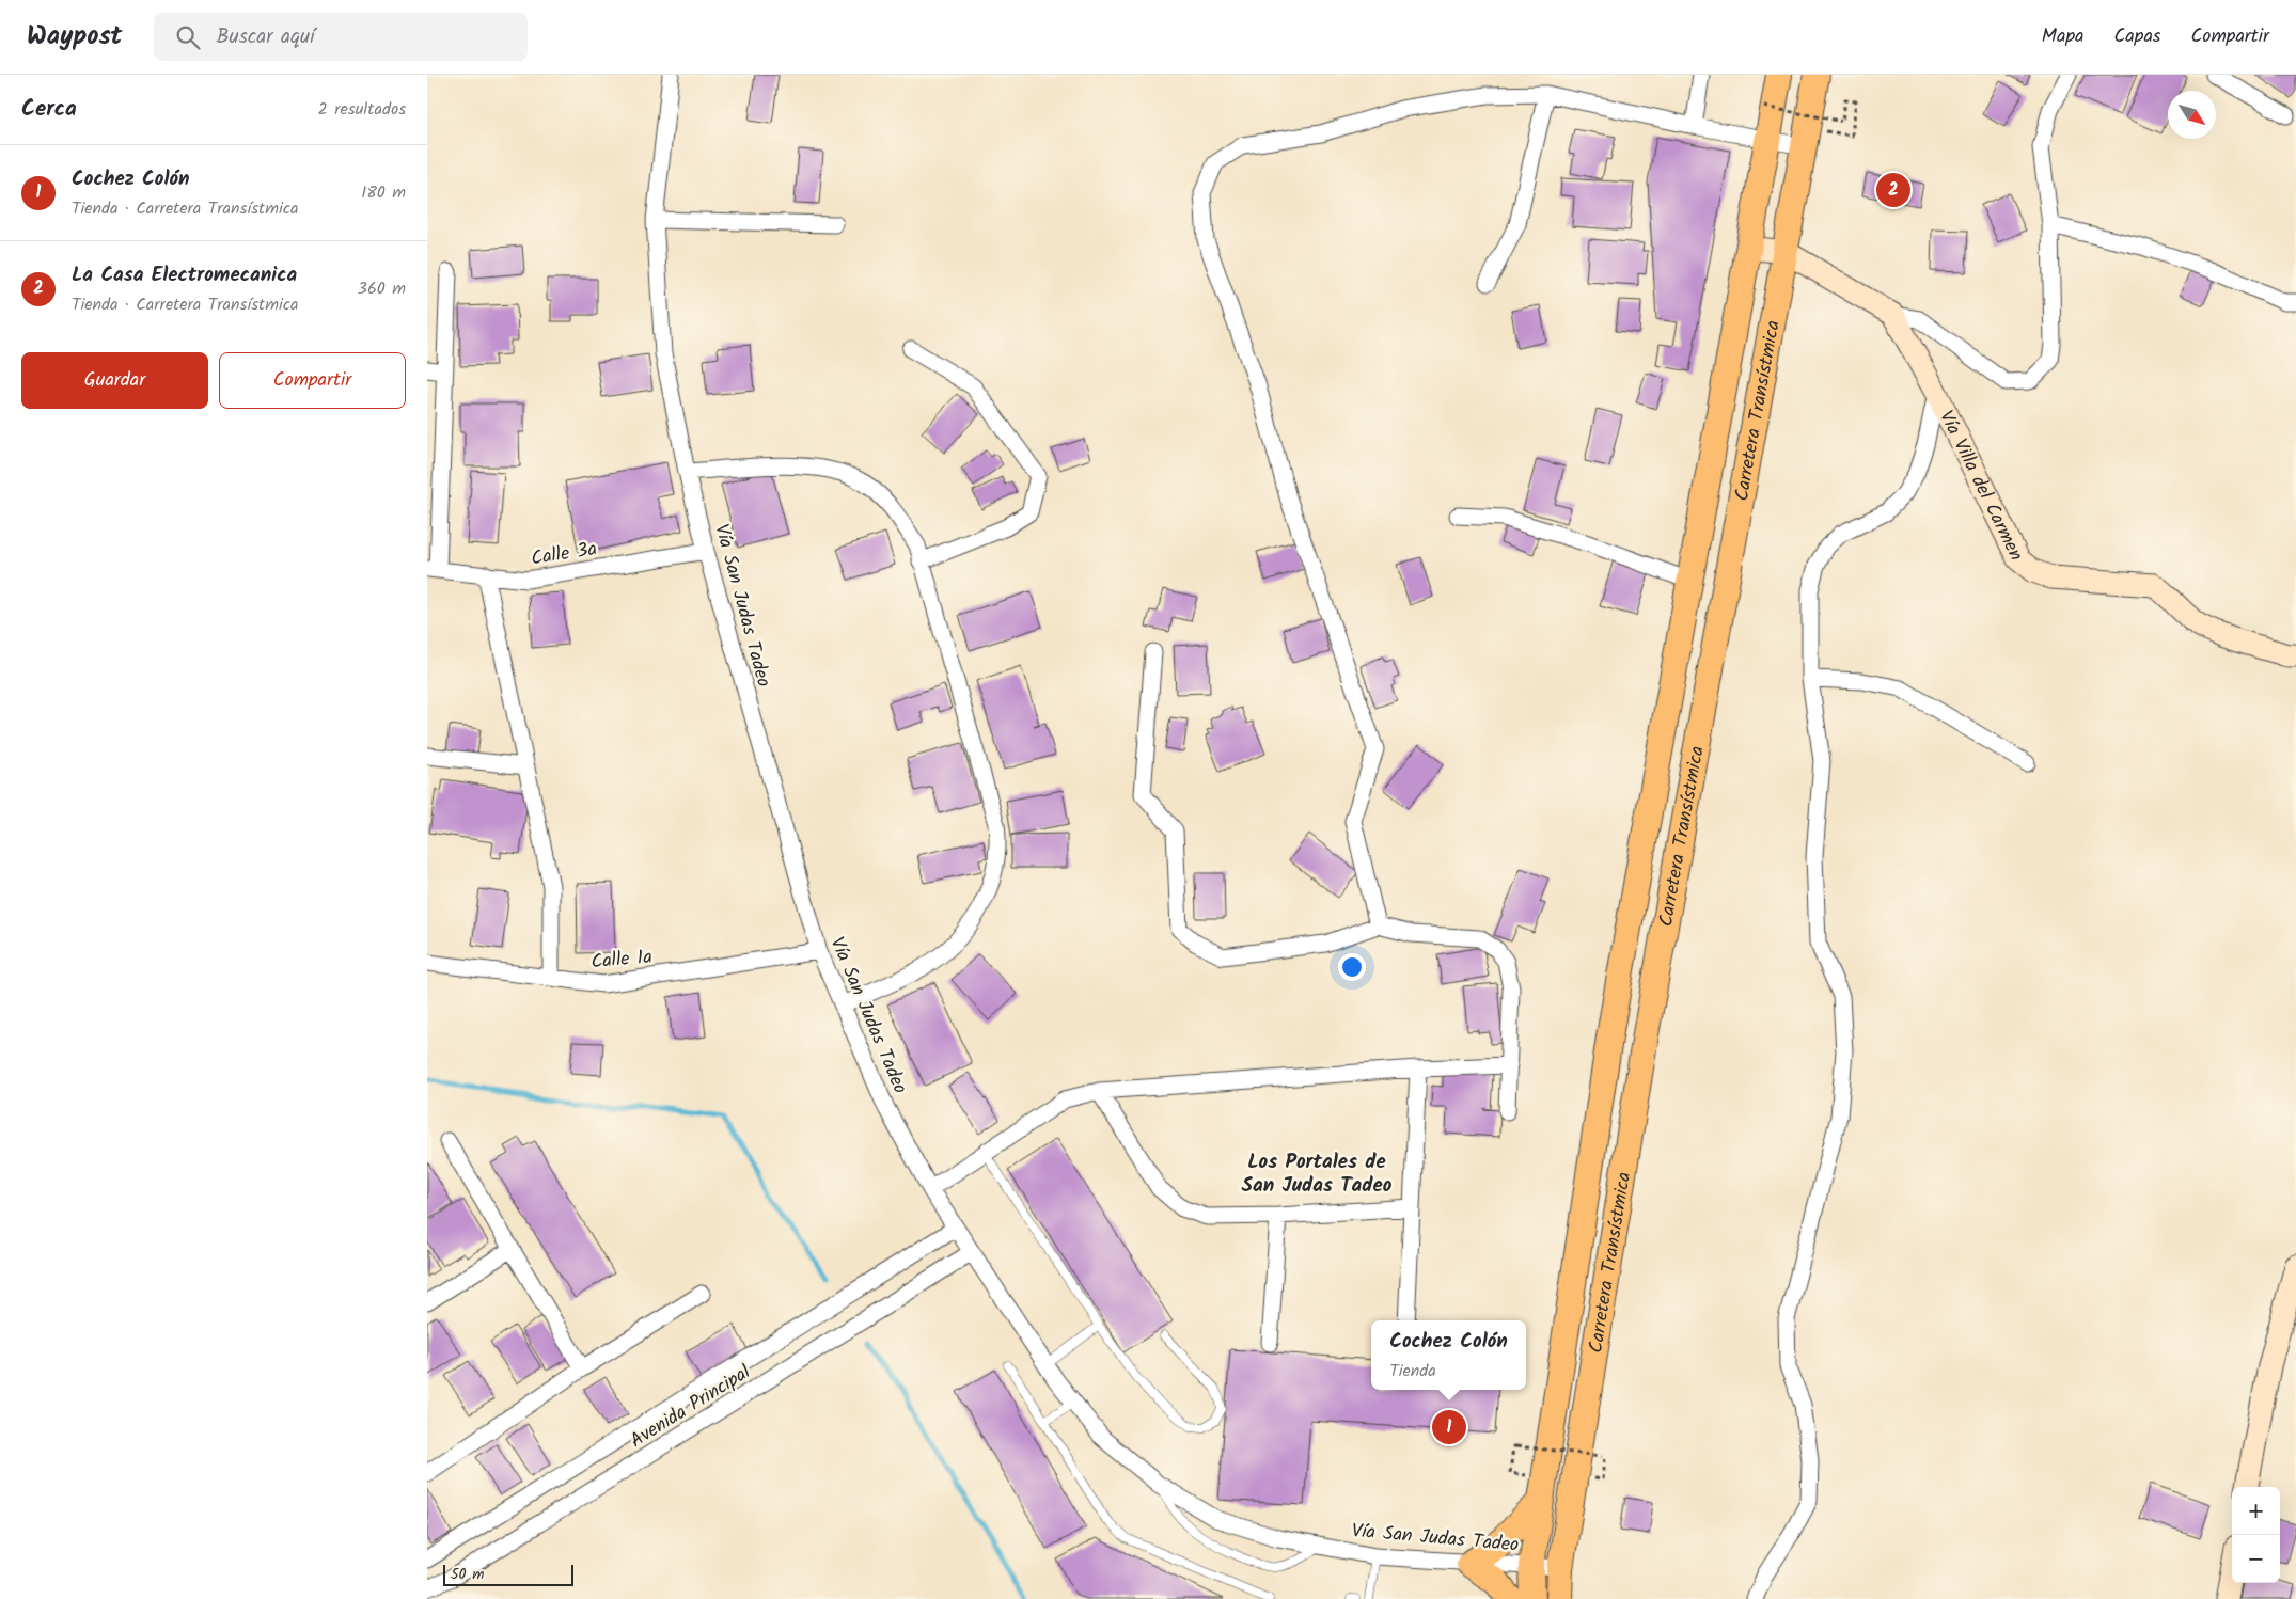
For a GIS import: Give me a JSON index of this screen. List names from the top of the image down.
{
  "streets": {
    "main road": ["Carretera Transístmica"],
    "street": [
      "Vía Villa del Carmen",
      "Calle 3a",
      "Vía San Judas Tadeo",
      "Calle 1a",
      "Avenida Principal"
    ]
  },
  "crossings": [
    ["Carretera Transístmica", "Vía San Judas Tadeo"],
    ["Calle 3a", "Vía San Judas Tadeo"],
    ["Vía San Judas Tadeo", "Calle 1a"],
    ["Vía San Judas Tadeo", "Avenida Principal"]
  ],
  "districts": ["Los Portales de San Judas Tadeo"],
  "scale_bar": "50 m",
  "north": "bottom right",
  "page": {
    "header": "Waypost",
    "search": "Buscar aquí",
    "nav": ["Mapa", "Capas", "Compartir"],
    "heading": ["Cerca", "2 resultados"],
    "list": [
      {
        "mark": "1",
        "name": "Cochez Colón",
        "note": "Tienda · Carretera Transístmica",
        "value": "180 m"
      },
      {
        "mark": "2",
        "name": "La Casa Electromecanica",
        "note": "Tienda · Carretera Transístmica",
        "value": "360 m"
      }
    ],
    "pins": ["2", "1"],
    "buttons": ["Guardar", "Compartir"],
    "popup": ["Cochez Colón", "Tienda"],
    "map_buttons": ["+", "−"],
    "scale": "50 m"
  }
}
